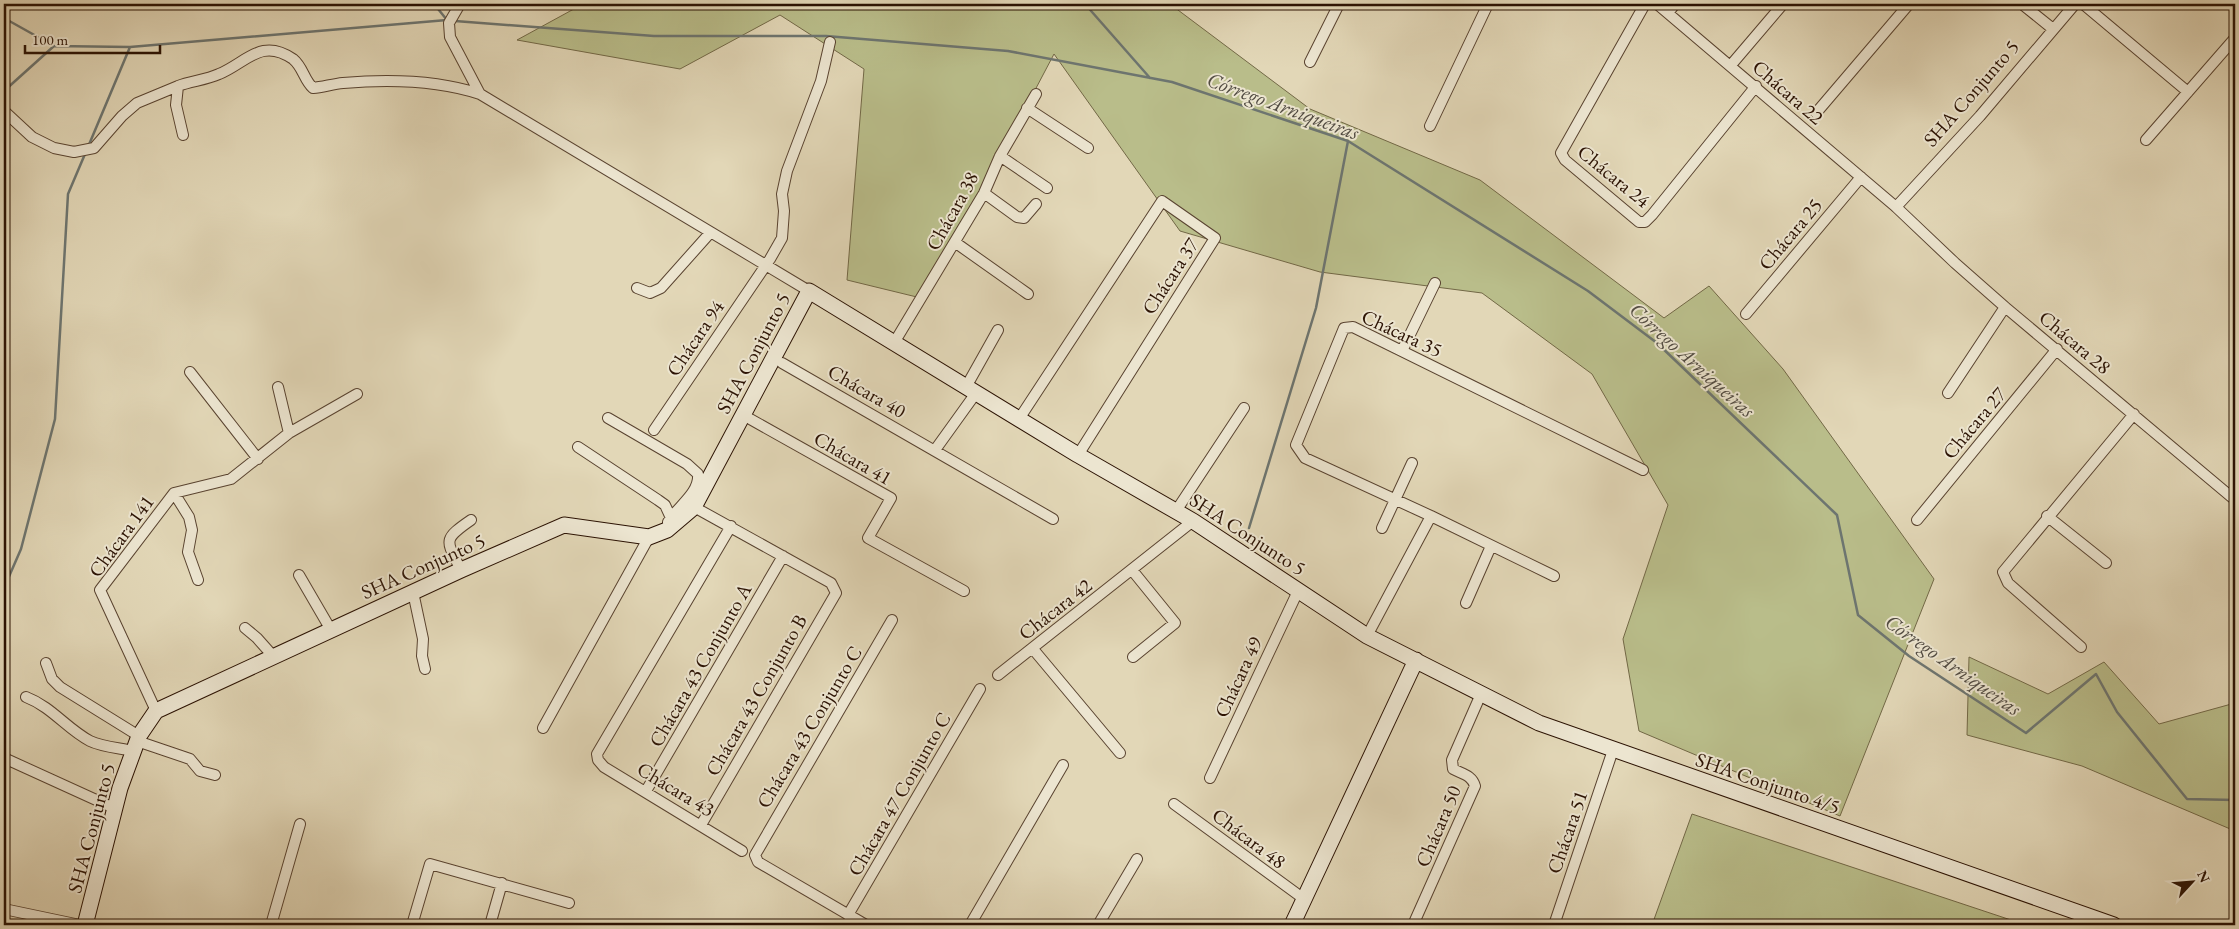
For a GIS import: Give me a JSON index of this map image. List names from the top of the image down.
{
  "streets": {
    "street": [
      "Chácara 22",
      "SHA Conjunto 5",
      "Chácara 24",
      "Chácara 38",
      "Chácara 25",
      "Chácara 37",
      "Chácara 35",
      "Chácara 94",
      "Chácara 28",
      "Chácara 40",
      "Chácara 27",
      "Chácara 41",
      "Chácara 141",
      "Chácara 42",
      "Chácara 43 Conjunto A",
      "Chácara 49",
      "Chácara 43 Conjunto B",
      "Chácara 43 Conjunto C",
      "SHA Conjunto 4/5",
      "Chácara 43",
      "Chácara 47 Conjunto C",
      "Chácara 50",
      "Chácara 51",
      "Chácara 48"
    ]
  },
  "crossings": [
    ["Chácara 22", "SHA Conjunto 5"],
    ["Chácara 22", "Chácara 24"],
    ["Chácara 22", "Chácara 25"],
    ["Chácara 22", "Chácara 28"],
    ["SHA Conjunto 5", "Chácara 38"],
    ["SHA Conjunto 5", "Chácara 37"],
    ["SHA Conjunto 5", "Chácara 94"],
    ["SHA Conjunto 5", "Chácara 28"],
    ["SHA Conjunto 5", "Chácara 41"],
    ["SHA Conjunto 5", "Chácara 141"],
    ["SHA Conjunto 5", "Chácara 42"],
    ["SHA Conjunto 5", "Chácara 49"],
    ["SHA Conjunto 5", "SHA Conjunto 4/5"],
    ["Chácara 28", "Chácara 27"],
    ["Chácara 43 Conjunto A", "Chácara 43 Conjunto B"],
    ["Chácara 43 Conjunto A", "Chácara 43"],
    ["Chácara 43 Conjunto B", "Chácara 43"],
    ["Chácara 43 Conjunto C", "Chácara 47 Conjunto C"],
    ["SHA Conjunto 4/5", "Chácara 50"],
    ["SHA Conjunto 4/5", "Chácara 51"]
  ],
  "water": ["Córrego Arniqueiras"],
  "scale_bar": "100 m",
  "north": "top right"
}
